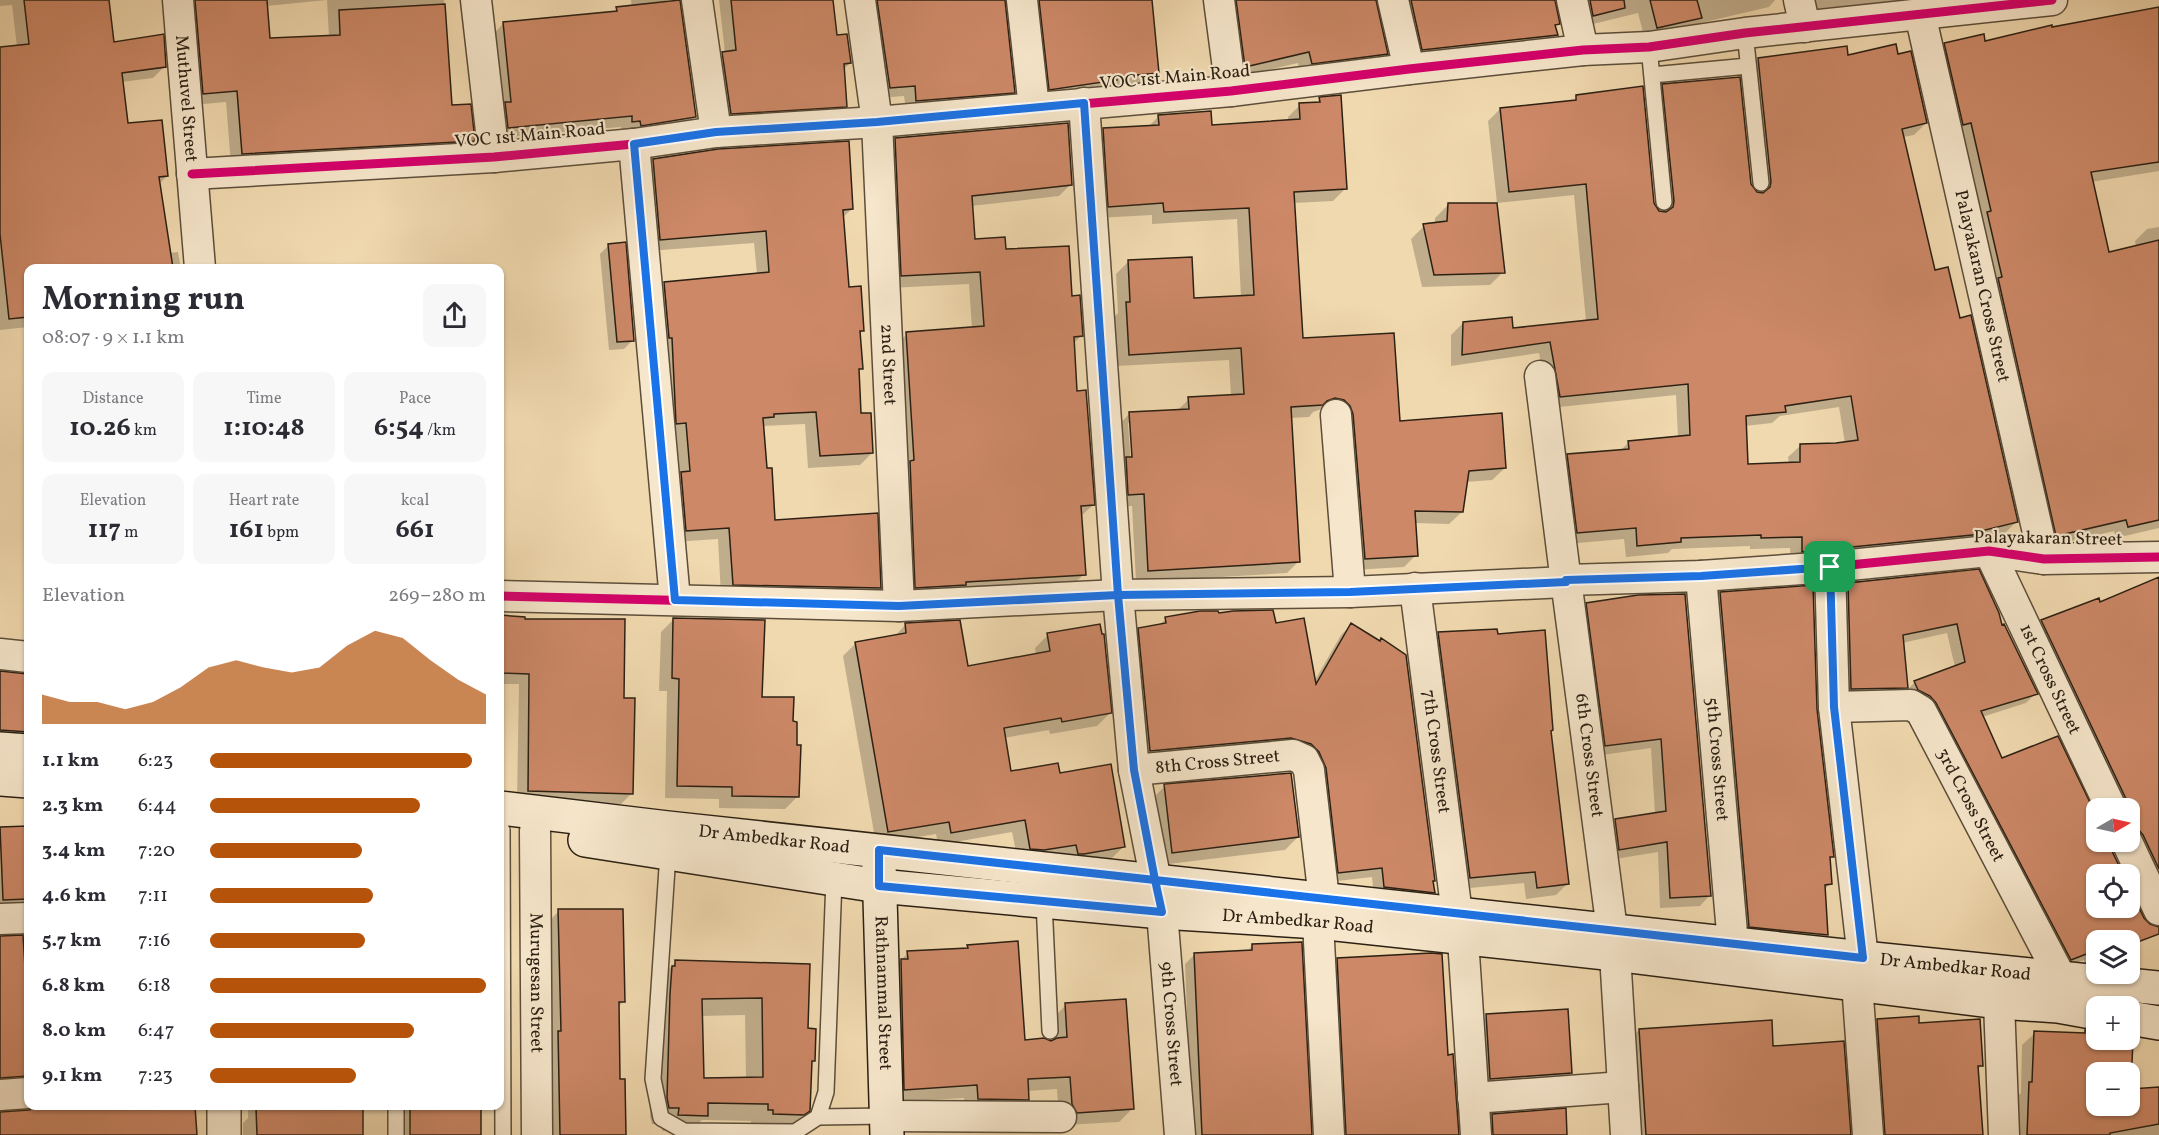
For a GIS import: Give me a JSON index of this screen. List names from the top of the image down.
{
  "streets": {
    "main road": ["Dr Ambedkar Road", "Rathnammal Street"],
    "street": [
      "VOC 1st Main Road",
      "Muthuvel Street",
      "Palayakaran Cross Street",
      "2nd Street",
      "Palayakaran Street",
      "1st Cross Street",
      "7th Cross Street",
      "6th Cross Street",
      "5th Cross Street",
      "8th Cross Street",
      "3rd Cross Street",
      "Murugesan Street",
      "9th Cross Street"
    ]
  },
  "crossings": [
    ["VOC 1st Main Road", "Muthuvel Street"],
    ["VOC 1st Main Road", "Palayakaran Cross Street"],
    ["VOC 1st Main Road", "2nd Street"],
    ["VOC 1st Main Road", "9th Cross Street"],
    ["Palayakaran Cross Street", "Palayakaran Street"],
    ["2nd Street", "Palayakaran Street"],
    ["Palayakaran Street", "1st Cross Street"],
    ["Palayakaran Street", "7th Cross Street"],
    ["Palayakaran Street", "6th Cross Street"],
    ["Palayakaran Street", "5th Cross Street"],
    ["Palayakaran Street", "9th Cross Street"],
    ["7th Cross Street", "Dr Ambedkar Road"],
    ["6th Cross Street", "Dr Ambedkar Road"],
    ["5th Cross Street", "Dr Ambedkar Road"],
    ["8th Cross Street", "Dr Ambedkar Road"],
    ["8th Cross Street", "9th Cross Street"],
    ["3rd Cross Street", "Dr Ambedkar Road"],
    ["Dr Ambedkar Road", "Murugesan Street"],
    ["Dr Ambedkar Road", "Rathnammal Street"],
    ["Dr Ambedkar Road", "9th Cross Street"]
  ],
  "north": "right",
  "page": {
    "heading": ["Morning run", "08:07 · 9 × 1.1 km"],
    "stats": [
      ["Distance", "10.26 km"],
      ["Time", "1:10:48"],
      ["Pace", "6:54 /km"],
      ["Elevation", "117 m"],
      ["Heart rate", "161 bpm"],
      ["kcal", "661"]
    ],
    "chart": ["Elevation", "269–280 m"],
    "list": [
      {
        "name": "1.1 km",
        "note": "6:23"
      },
      {
        "name": "2.3 km",
        "note": "6:44"
      },
      {
        "name": "3.4 km",
        "note": "7:20"
      },
      {
        "name": "4.6 km",
        "note": "7:11"
      },
      {
        "name": "5.7 km",
        "note": "7:16"
      },
      {
        "name": "6.8 km",
        "note": "6:18"
      },
      {
        "name": "8.0 km",
        "note": "6:47"
      },
      {
        "name": "9.1 km",
        "note": "7:23"
      }
    ],
    "map_buttons": ["+", "−"]
  }
}
